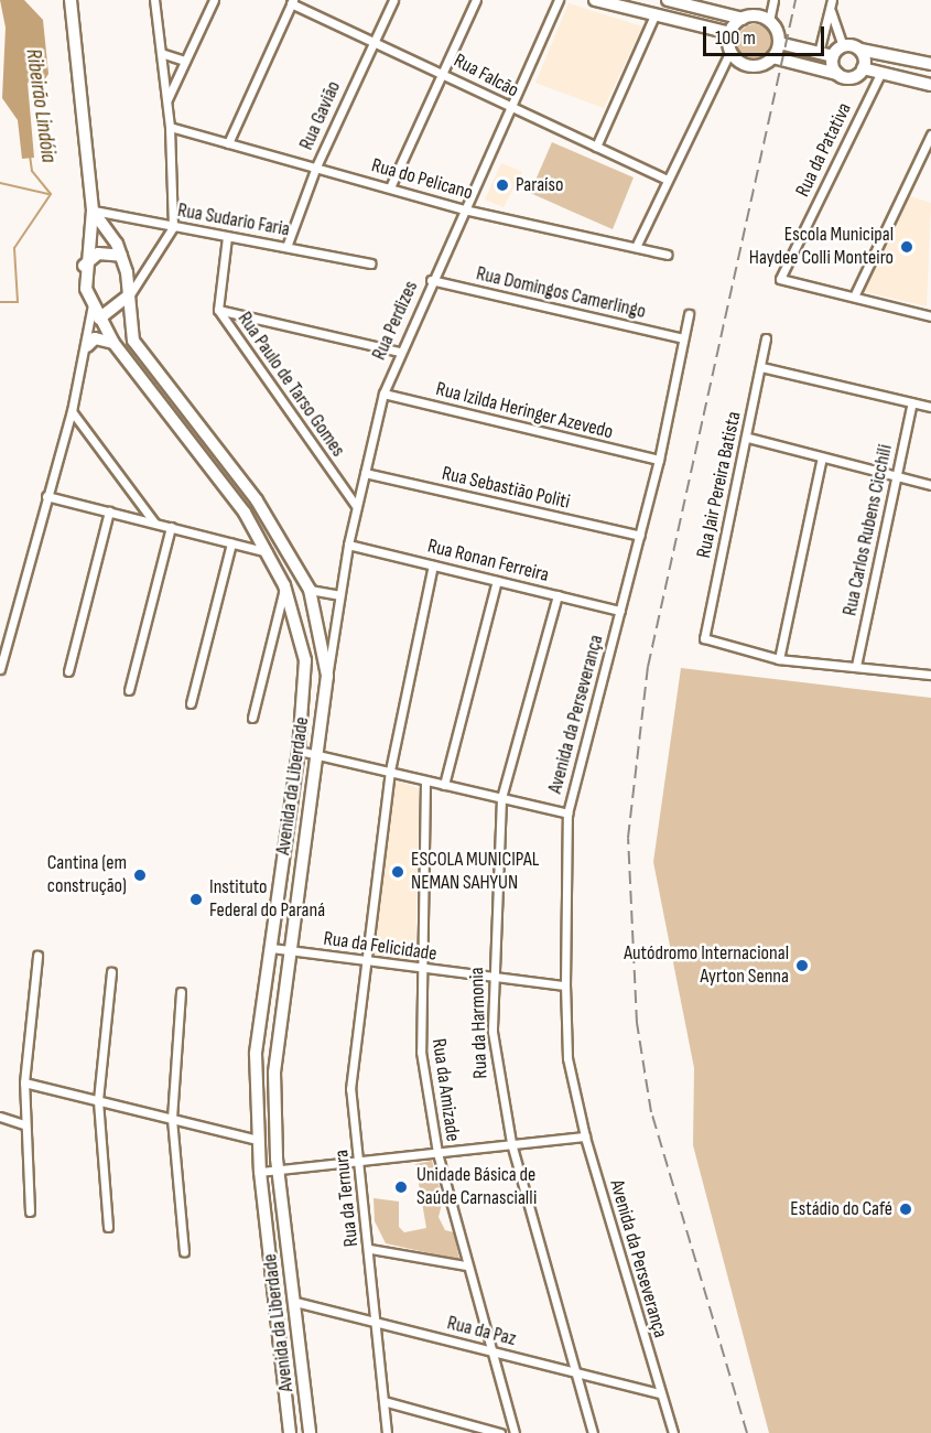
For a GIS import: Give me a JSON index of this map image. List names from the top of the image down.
{
  "streets": {
    "street": [
      "Rua Falcão",
      "Rua Gavião",
      "Rua da Patativa",
      "Rua do Pelicano",
      "Rua Sudario Faria",
      "Rua Domingos Camerlingo",
      "Rua Perdizes",
      "Rua Paulo de Tarso Gomes",
      "Rua Izilda Heringer Azevedo",
      "Rua Jair Pereira Batista",
      "Rua Sebastião Politi",
      "Rua Carlos Rubens Cicchili",
      "Rua Ronan Ferreira",
      "Avenida da Perseverança",
      "Avenida da Liberdade",
      "Rua da Felicidade",
      "Rua da Harmonia",
      "Rua da Amizade",
      "Rua da Ternura",
      "Rua da Paz"
    ]
  },
  "crossings": [
    ["Rua Falcão", "Rua Gavião"],
    ["Rua Falcão", "Rua Perdizes"],
    ["Rua Gavião", "Rua do Pelicano"],
    ["Rua Gavião", "Rua Sudario Faria"],
    ["Rua do Pelicano", "Rua Perdizes"],
    ["Rua Sudario Faria", "Rua Paulo de Tarso Gomes"],
    ["Rua Sudario Faria", "Avenida da Liberdade"],
    ["Rua Domingos Camerlingo", "Rua Perdizes"],
    ["Rua Domingos Camerlingo", "Avenida da Perseverança"],
    ["Rua Perdizes", "Rua Paulo de Tarso Gomes"],
    ["Rua Perdizes", "Rua Izilda Heringer Azevedo"],
    ["Rua Perdizes", "Rua Sebastião Politi"],
    ["Rua Perdizes", "Rua Ronan Ferreira"],
    ["Rua Perdizes", "Avenida da Liberdade"],
    ["Rua Izilda Heringer Azevedo", "Avenida da Perseverança"],
    ["Rua Sebastião Politi", "Avenida da Perseverança"],
    ["Rua Ronan Ferreira", "Avenida da Perseverança"],
    ["Rua Ronan Ferreira", "Rua da Harmonia"],
    ["Rua Ronan Ferreira", "Rua da Ternura"],
    ["Avenida da Perseverança", "Rua da Felicidade"],
    ["Avenida da Perseverança", "Rua da Paz"],
    ["Avenida da Liberdade", "Rua da Felicidade"],
    ["Avenida da Liberdade", "Rua da Paz"],
    ["Rua da Felicidade", "Rua da Harmonia"],
    ["Rua da Felicidade", "Rua da Amizade"],
    ["Rua da Felicidade", "Rua da Ternura"],
    ["Rua da Harmonia", "Rua da Paz"],
    ["Rua da Amizade", "Rua da Paz"],
    ["Rua da Ternura", "Rua da Paz"]
  ],
  "water": ["Ribeirão Lindóia"],
  "places": [
    "Paraíso",
    "Escola Municipal Haydee Colli Monteiro",
    "ESCOLA MUNICIPAL NEMAN SAHYUN",
    "Cantina (em construção)",
    "Instituto Federal do Paraná",
    "Autódromo Internacional Ayrton Senna",
    "Unidade Básica de Saúde Carnascialli",
    "Estádio do Café"
  ],
  "scale_bar": "100 m"
}
